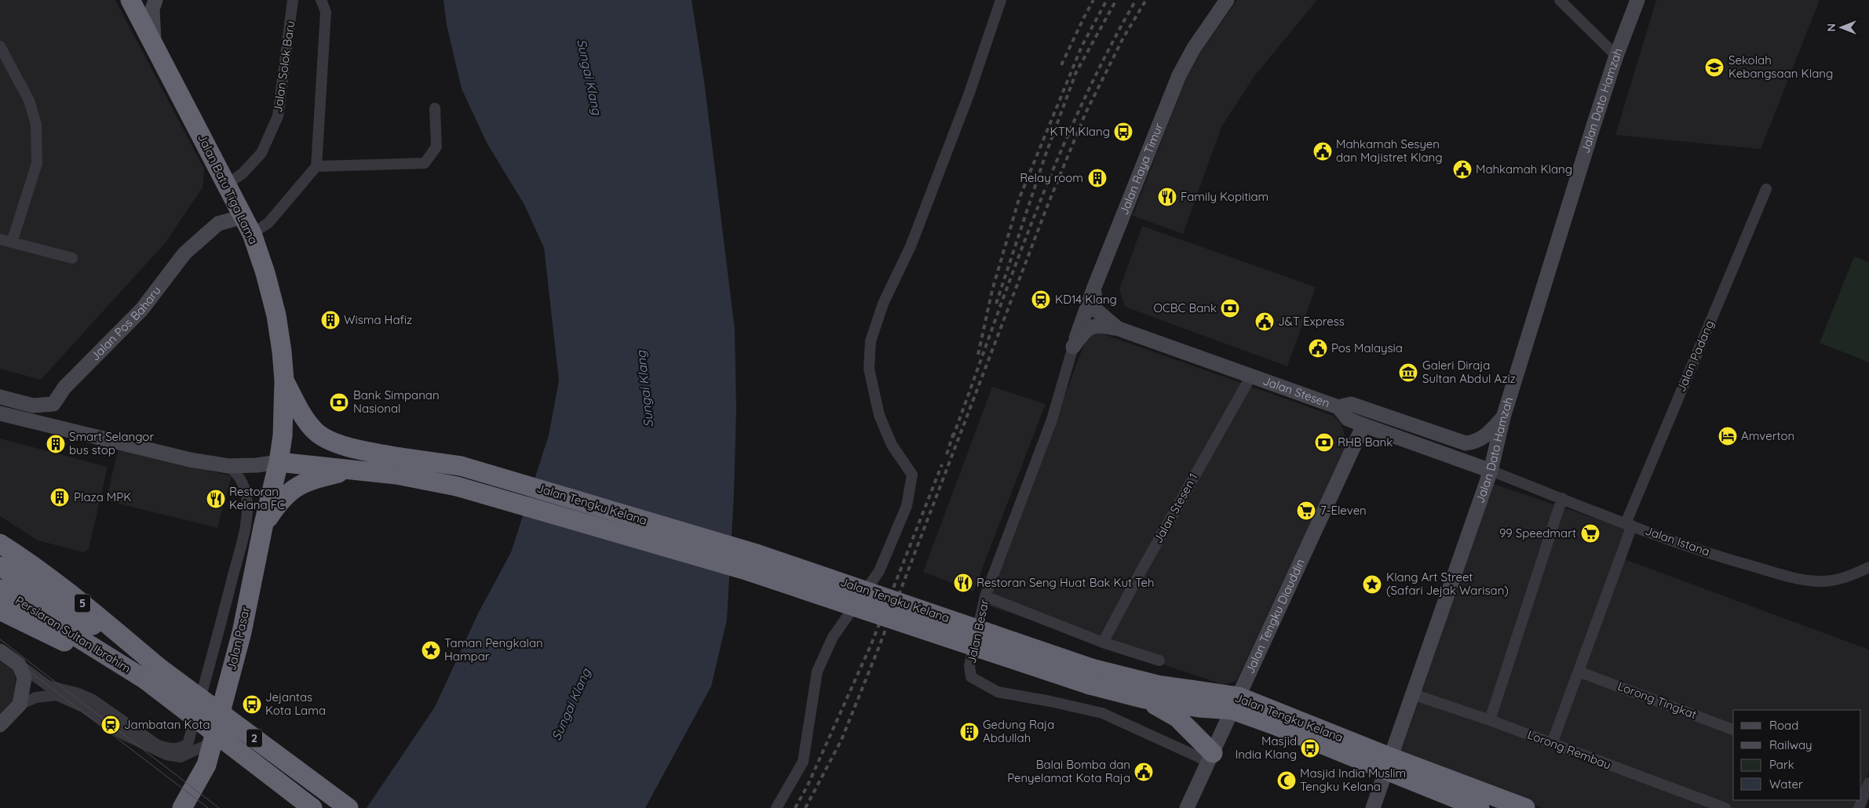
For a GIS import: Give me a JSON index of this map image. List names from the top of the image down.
{
  "streets": {
    "highway": [
      "Jalan Batu Tiga Lama",
      "Jalan Tengku Kelana",
      "5",
      "Persiaran Sultan Ibrahim",
      "Jalan Pasar",
      "2"
    ],
    "main road": [
      "Jalan Dato Hamzah",
      "Jalan Raya Timur",
      "Jalan Pos Baharu",
      "Jalan Stesen",
      "Jalan Tengku Diauddin"
    ],
    "street": [
      "Jalan Solok Baru",
      "Jalan Padang",
      "Jalan Stesen 1",
      "Jalan Istana",
      "Jalan Besar",
      "Lorong Tingkat",
      "Lorong Rembau"
    ]
  },
  "crossings": [
    ["Jalan Solok Baru", "Jalan Batu Tiga Lama"],
    ["Jalan Dato Hamzah", "Jalan Stesen"],
    ["Jalan Dato Hamzah", "Jalan Tengku Kelana"],
    ["Jalan Dato Hamzah", "Jalan Istana"],
    ["Jalan Dato Hamzah", "Lorong Rembau"],
    ["Jalan Raya Timur", "Jalan Stesen"],
    ["Jalan Raya Timur", "Jalan Besar"],
    ["Jalan Batu Tiga Lama", "Jalan Pos Baharu"],
    ["Jalan Batu Tiga Lama", "Jalan Tengku Kelana"],
    ["Jalan Batu Tiga Lama", "Jalan Pasar"],
    ["Jalan Padang", "Jalan Istana"],
    ["Jalan Stesen", "Jalan Stesen 1"],
    ["Jalan Stesen", "Jalan Istana"],
    ["Jalan Stesen", "Jalan Tengku Diauddin"],
    ["Jalan Stesen", "Jalan Besar"],
    ["Jalan Tengku Kelana", "Jalan Tengku Diauddin"],
    ["Jalan Tengku Kelana", "Jalan Pasar"],
    ["5", "Persiaran Sultan Ibrahim"],
    ["5", "2"],
    ["Jalan Tengku Diauddin", "Jalan Besar"],
    ["Persiaran Sultan Ibrahim", "2"]
  ],
  "water": ["Sungai Klang"],
  "places": {
    "school or university": ["Sekolah Kebangsaan Klang"],
    "bus stop": ["KTM Klang", "Jejantas Kota Lama", "Masjid India Klang"],
    "public building": [
      "Mahkamah Sesyen dan Majistret Klang",
      "Mahkamah Klang",
      "J&T Express",
      "Pos Malaysia",
      "Balai Bomba dan Penyelamat Kota Raja"
    ],
    "building": [
      "Relay room",
      "Wisma Hafiz",
      "Smart Selangor bus stop",
      "Plaza MPK",
      "Gedung Raja Abdullah"
    ],
    "restaurant": ["Family Kopitiam", "Restoran Kelana FC", "Restoran Seng Huat Bak Kut Teh"],
    "station": ["KD14 Klang", "Jambatan Kota"],
    "bank": ["OCBC Bank", "Bank Simpanan Nasional", "RHB Bank"],
    "museum": ["Galeri Diraja Sultan Abdul Aziz"],
    "hotel": ["Amverton"],
    "supermarket": ["7-Eleven", "99 Speedmart"],
    "place": ["Klang Art Street (Safari Jejak Warisan)", "Taman Pengkalan Hampar"],
    "mosque": ["Masjid India Muslim Tengku Kelana"]
  },
  "legend": [
    "Road",
    "Railway",
    "Park",
    "Water"
  ],
  "north": "left"
}
